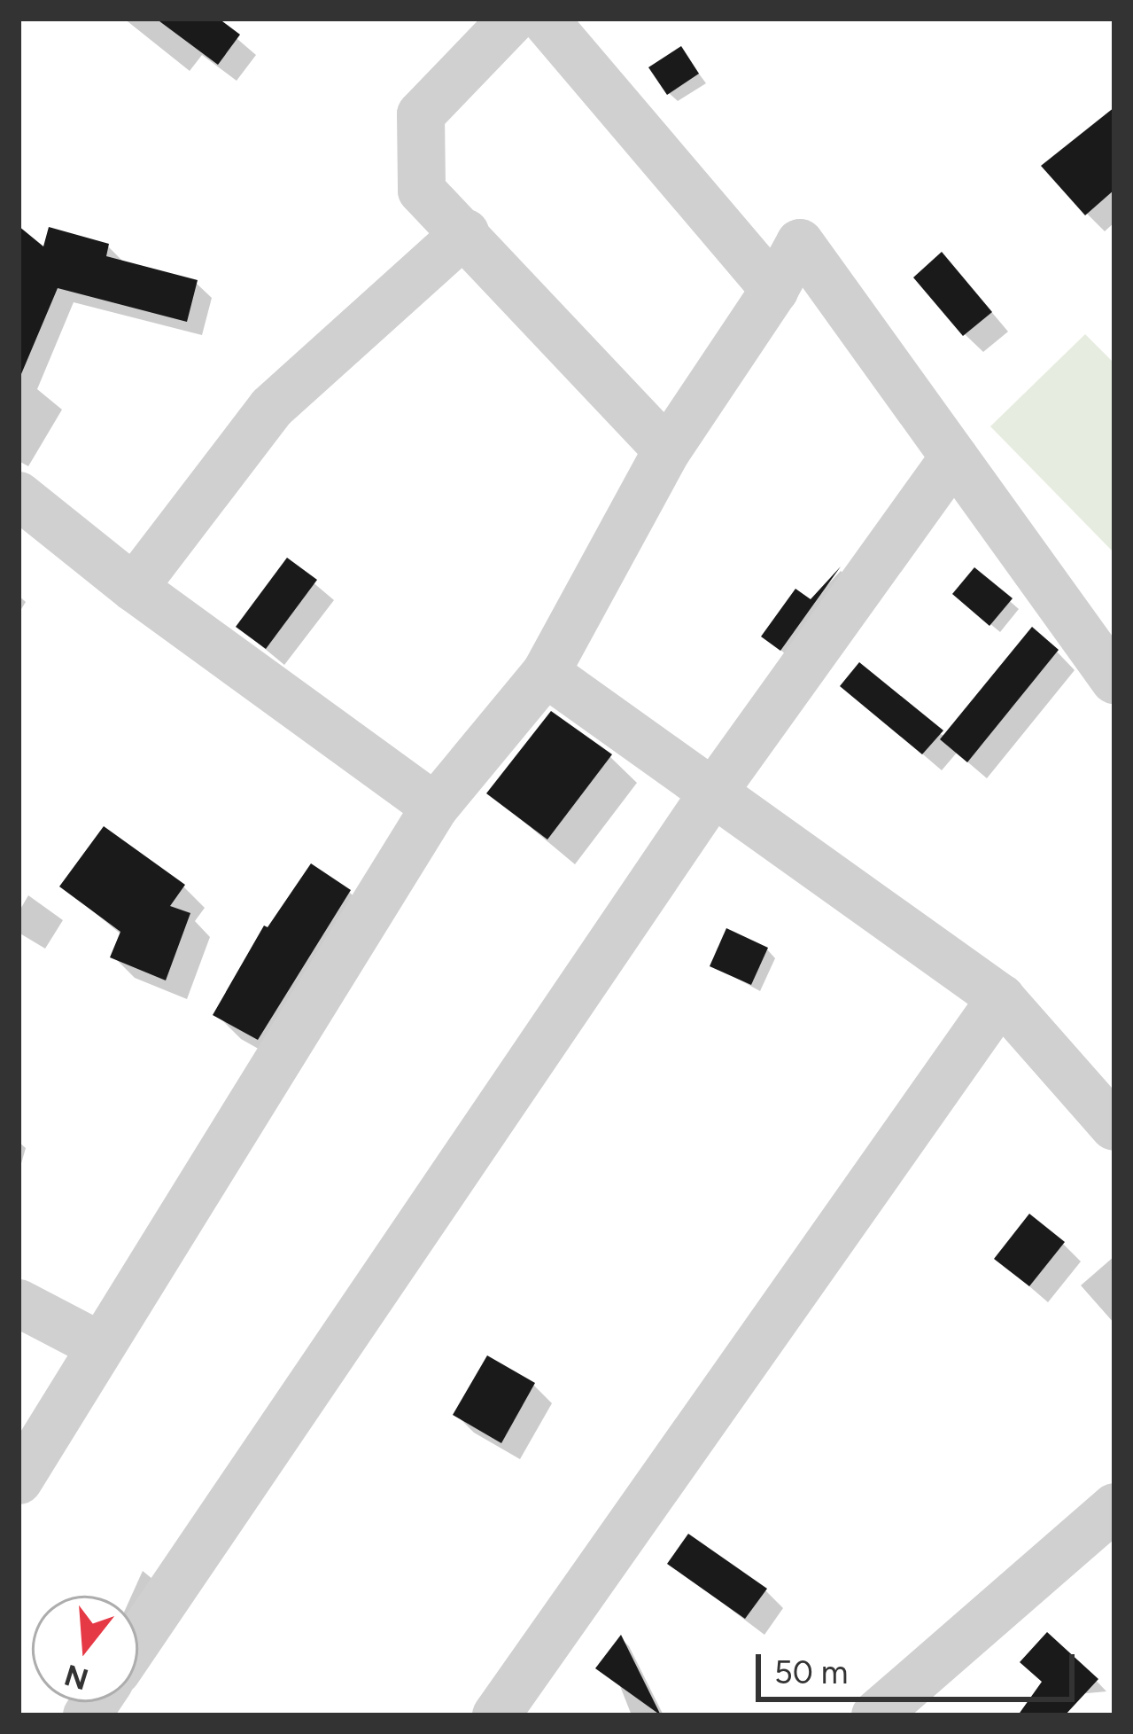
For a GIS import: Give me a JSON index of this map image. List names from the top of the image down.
{
  "scale_bar": "50 m",
  "north": "bottom"
}
